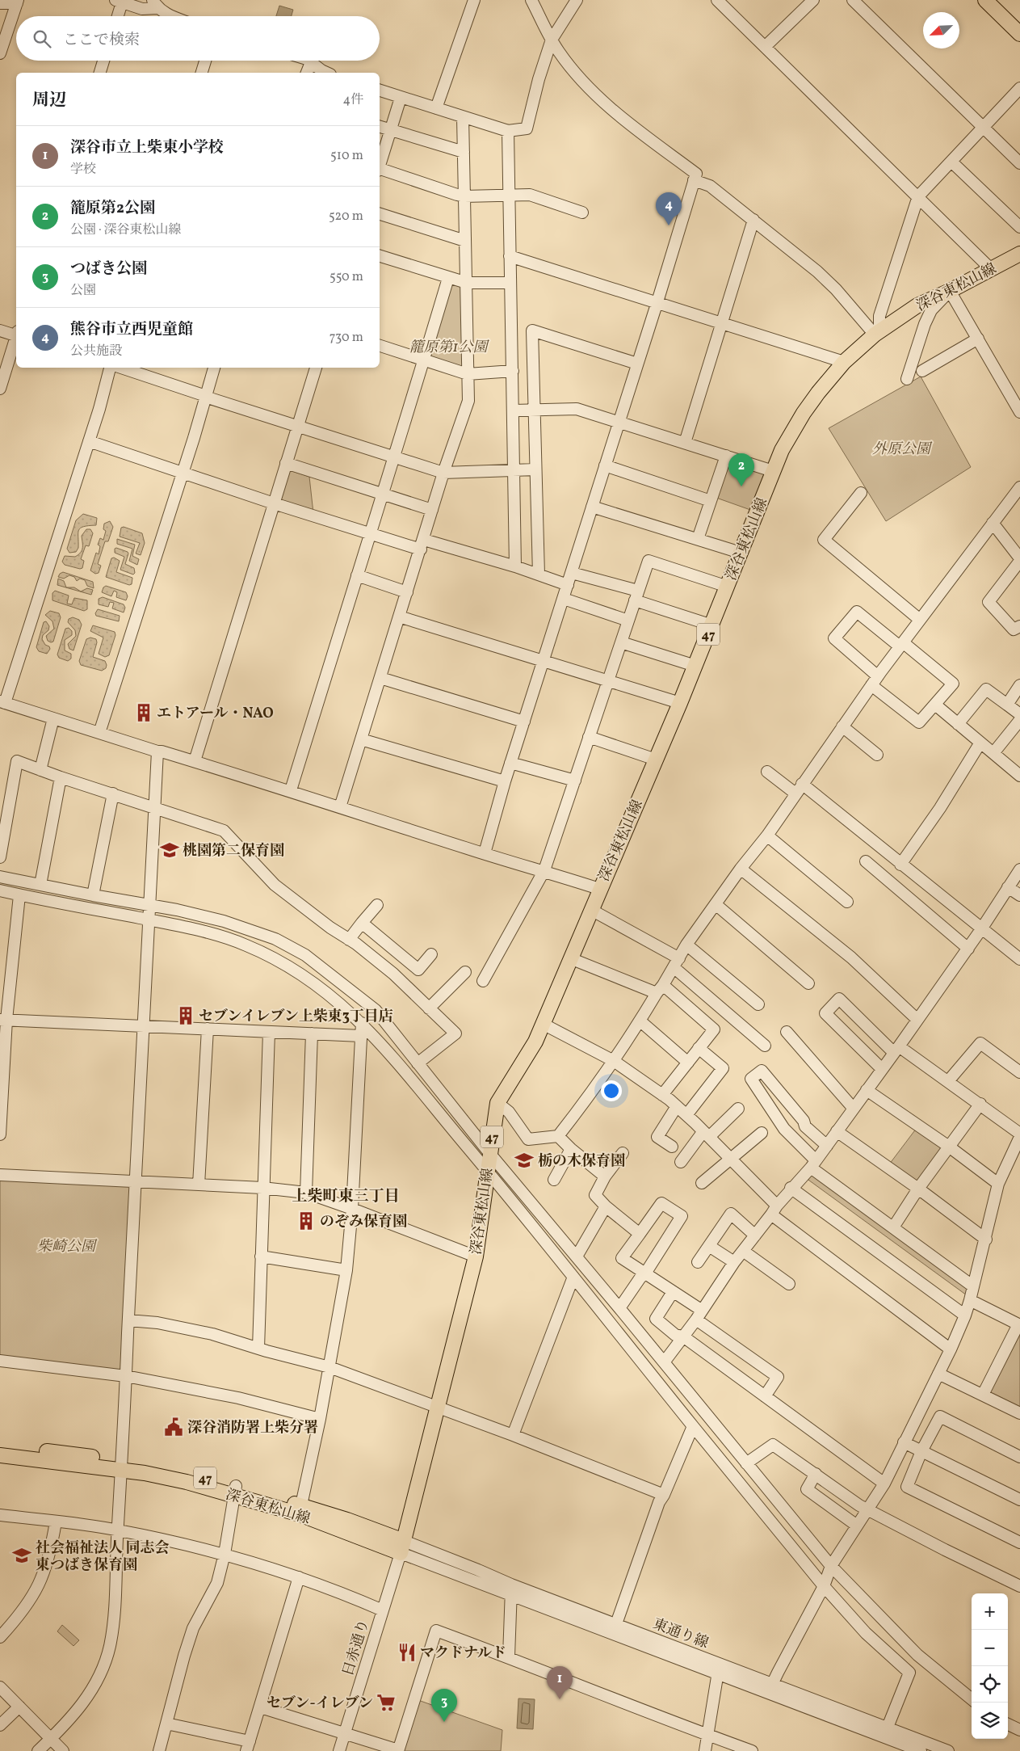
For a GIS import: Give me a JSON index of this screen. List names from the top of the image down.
{
  "streets": {
    "main road": ["深谷東松山線", "47"],
    "street": ["東通り線", "日赤通り"]
  },
  "crossings": [
    ["深谷東松山線", "東通り線"],
    ["深谷東松山線", "日赤通り"],
    ["東通り線", "日赤通り"]
  ],
  "districts": ["上柴町東三丁目"],
  "parks": ["籠原第1公園", "外原公園", "柴崎公園"],
  "places": {
    "building": ["エトアール・NAO", "セブンイレブン上柴東3丁目店", "のぞみ保育園"],
    "school or university": ["桃園第二保育園", "栃の木保育園", "社会福祉法人 同志会 東つばき保育園"],
    "public building": ["深谷消防署上柴分署"],
    "restaurant": ["マクドナルド"],
    "supermarket": ["セブン-イレブン"]
  },
  "north": "bottom left",
  "page": {
    "search": "ここで検索",
    "heading": ["周辺", "4件"],
    "list": [
      {
        "mark": "1",
        "name": "深谷市立上柴東小学校",
        "note": "学校",
        "value": "510 m"
      },
      {
        "mark": "2",
        "name": "籠原第2公園",
        "note": "公園 · 深谷東松山線",
        "value": "520 m"
      },
      {
        "mark": "3",
        "name": "つばき公園",
        "note": "公園",
        "value": "550 m"
      },
      {
        "mark": "4",
        "name": "熊谷市立西児童館",
        "note": "公共施設",
        "value": "730 m"
      }
    ],
    "pins": [
      "4",
      "2",
      "1",
      "3"
    ],
    "map_buttons": ["+", "−"]
  }
}
